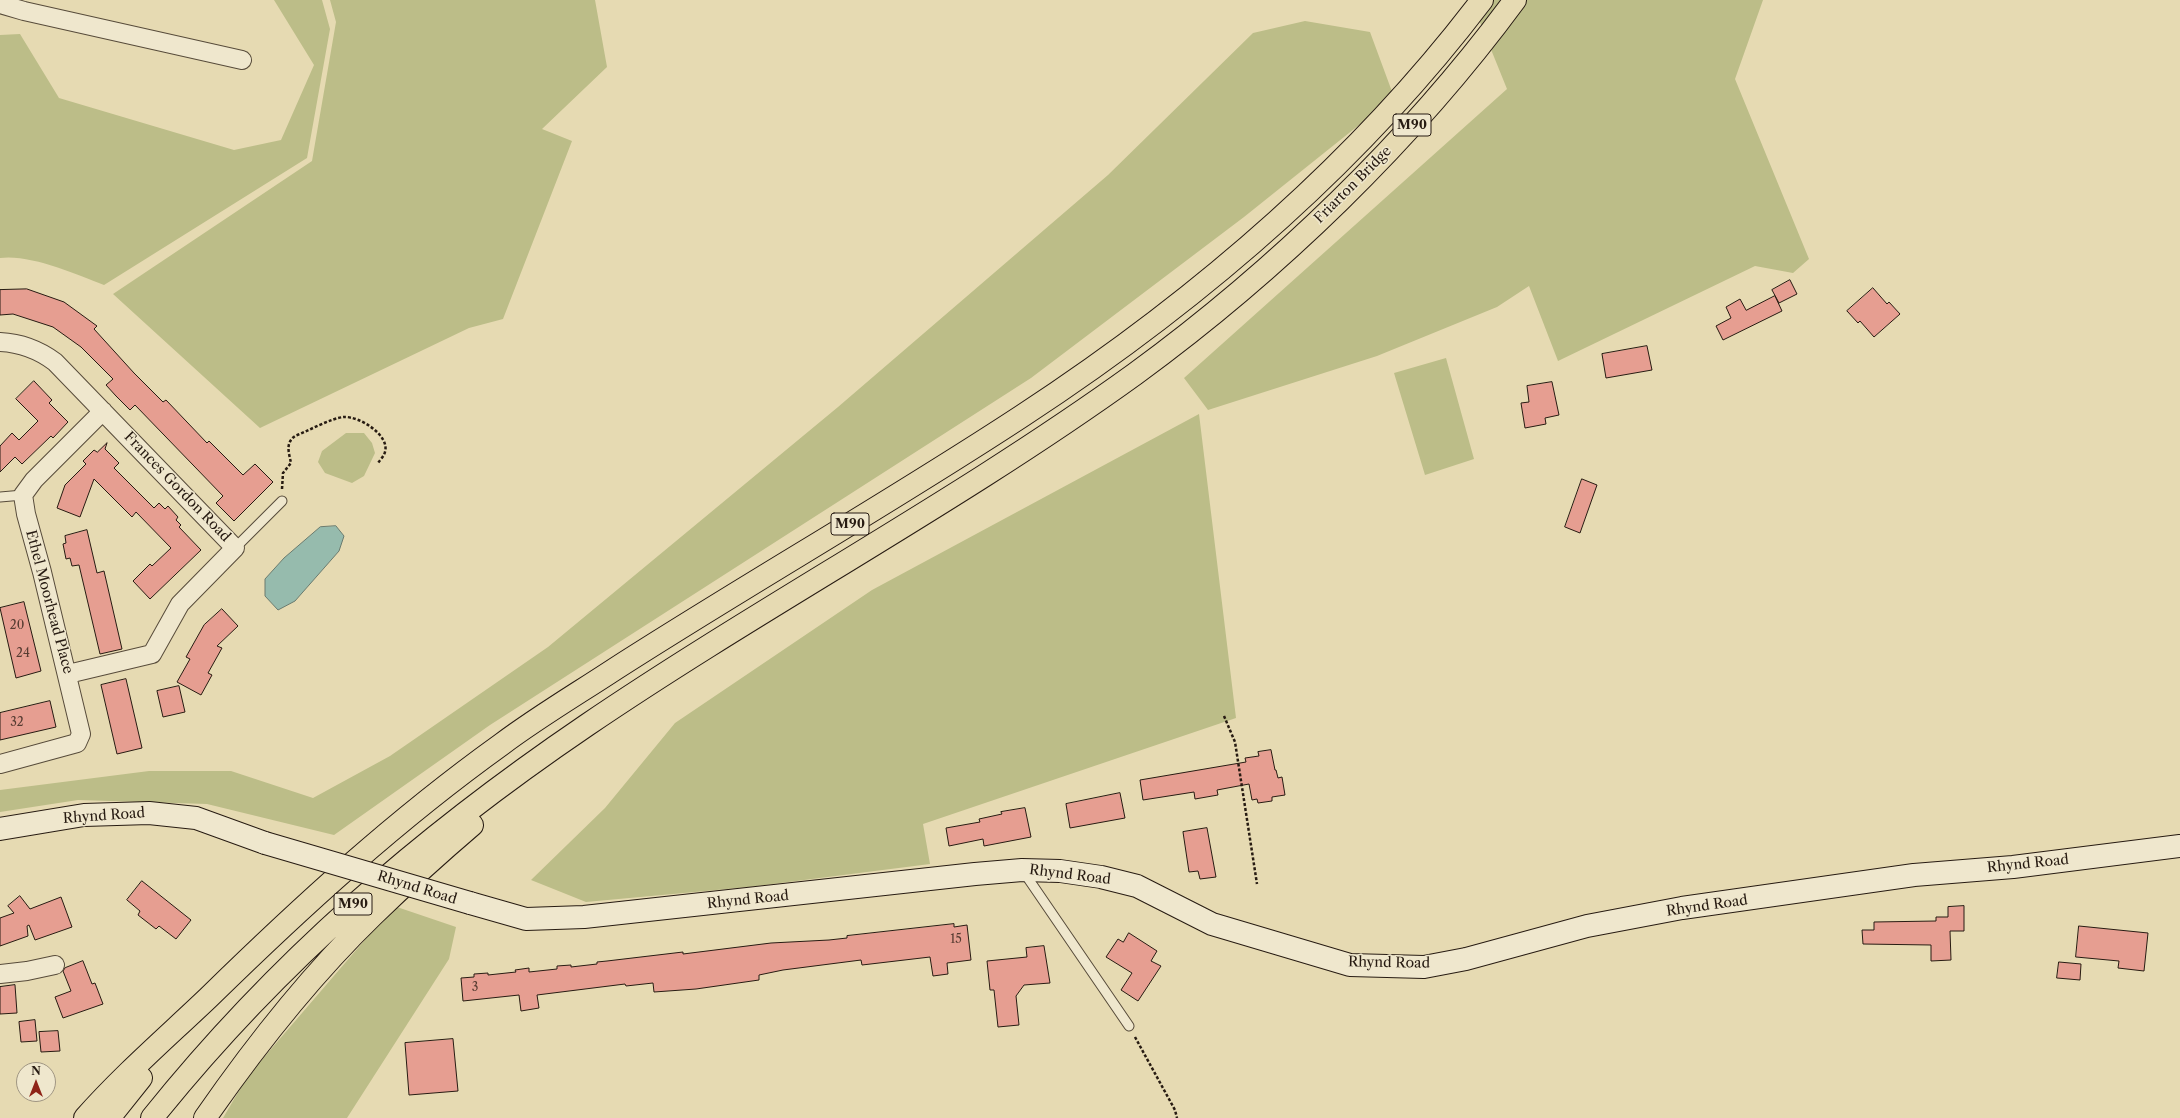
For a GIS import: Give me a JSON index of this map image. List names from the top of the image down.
{
  "streets": {
    "highway": ["M90", "Friarton Bridge"],
    "street": ["Frances Gordon Road", "Ethel Moorhead Place", "Rhynd Road"]
  },
  "crossings": [
    ["M90", "Friarton Bridge"],
    ["Frances Gordon Road", "Ethel Moorhead Place"]
  ],
  "house_numbers": [
    "20",
    "24",
    "32",
    "15",
    "3"
  ],
  "north": "top"
}
